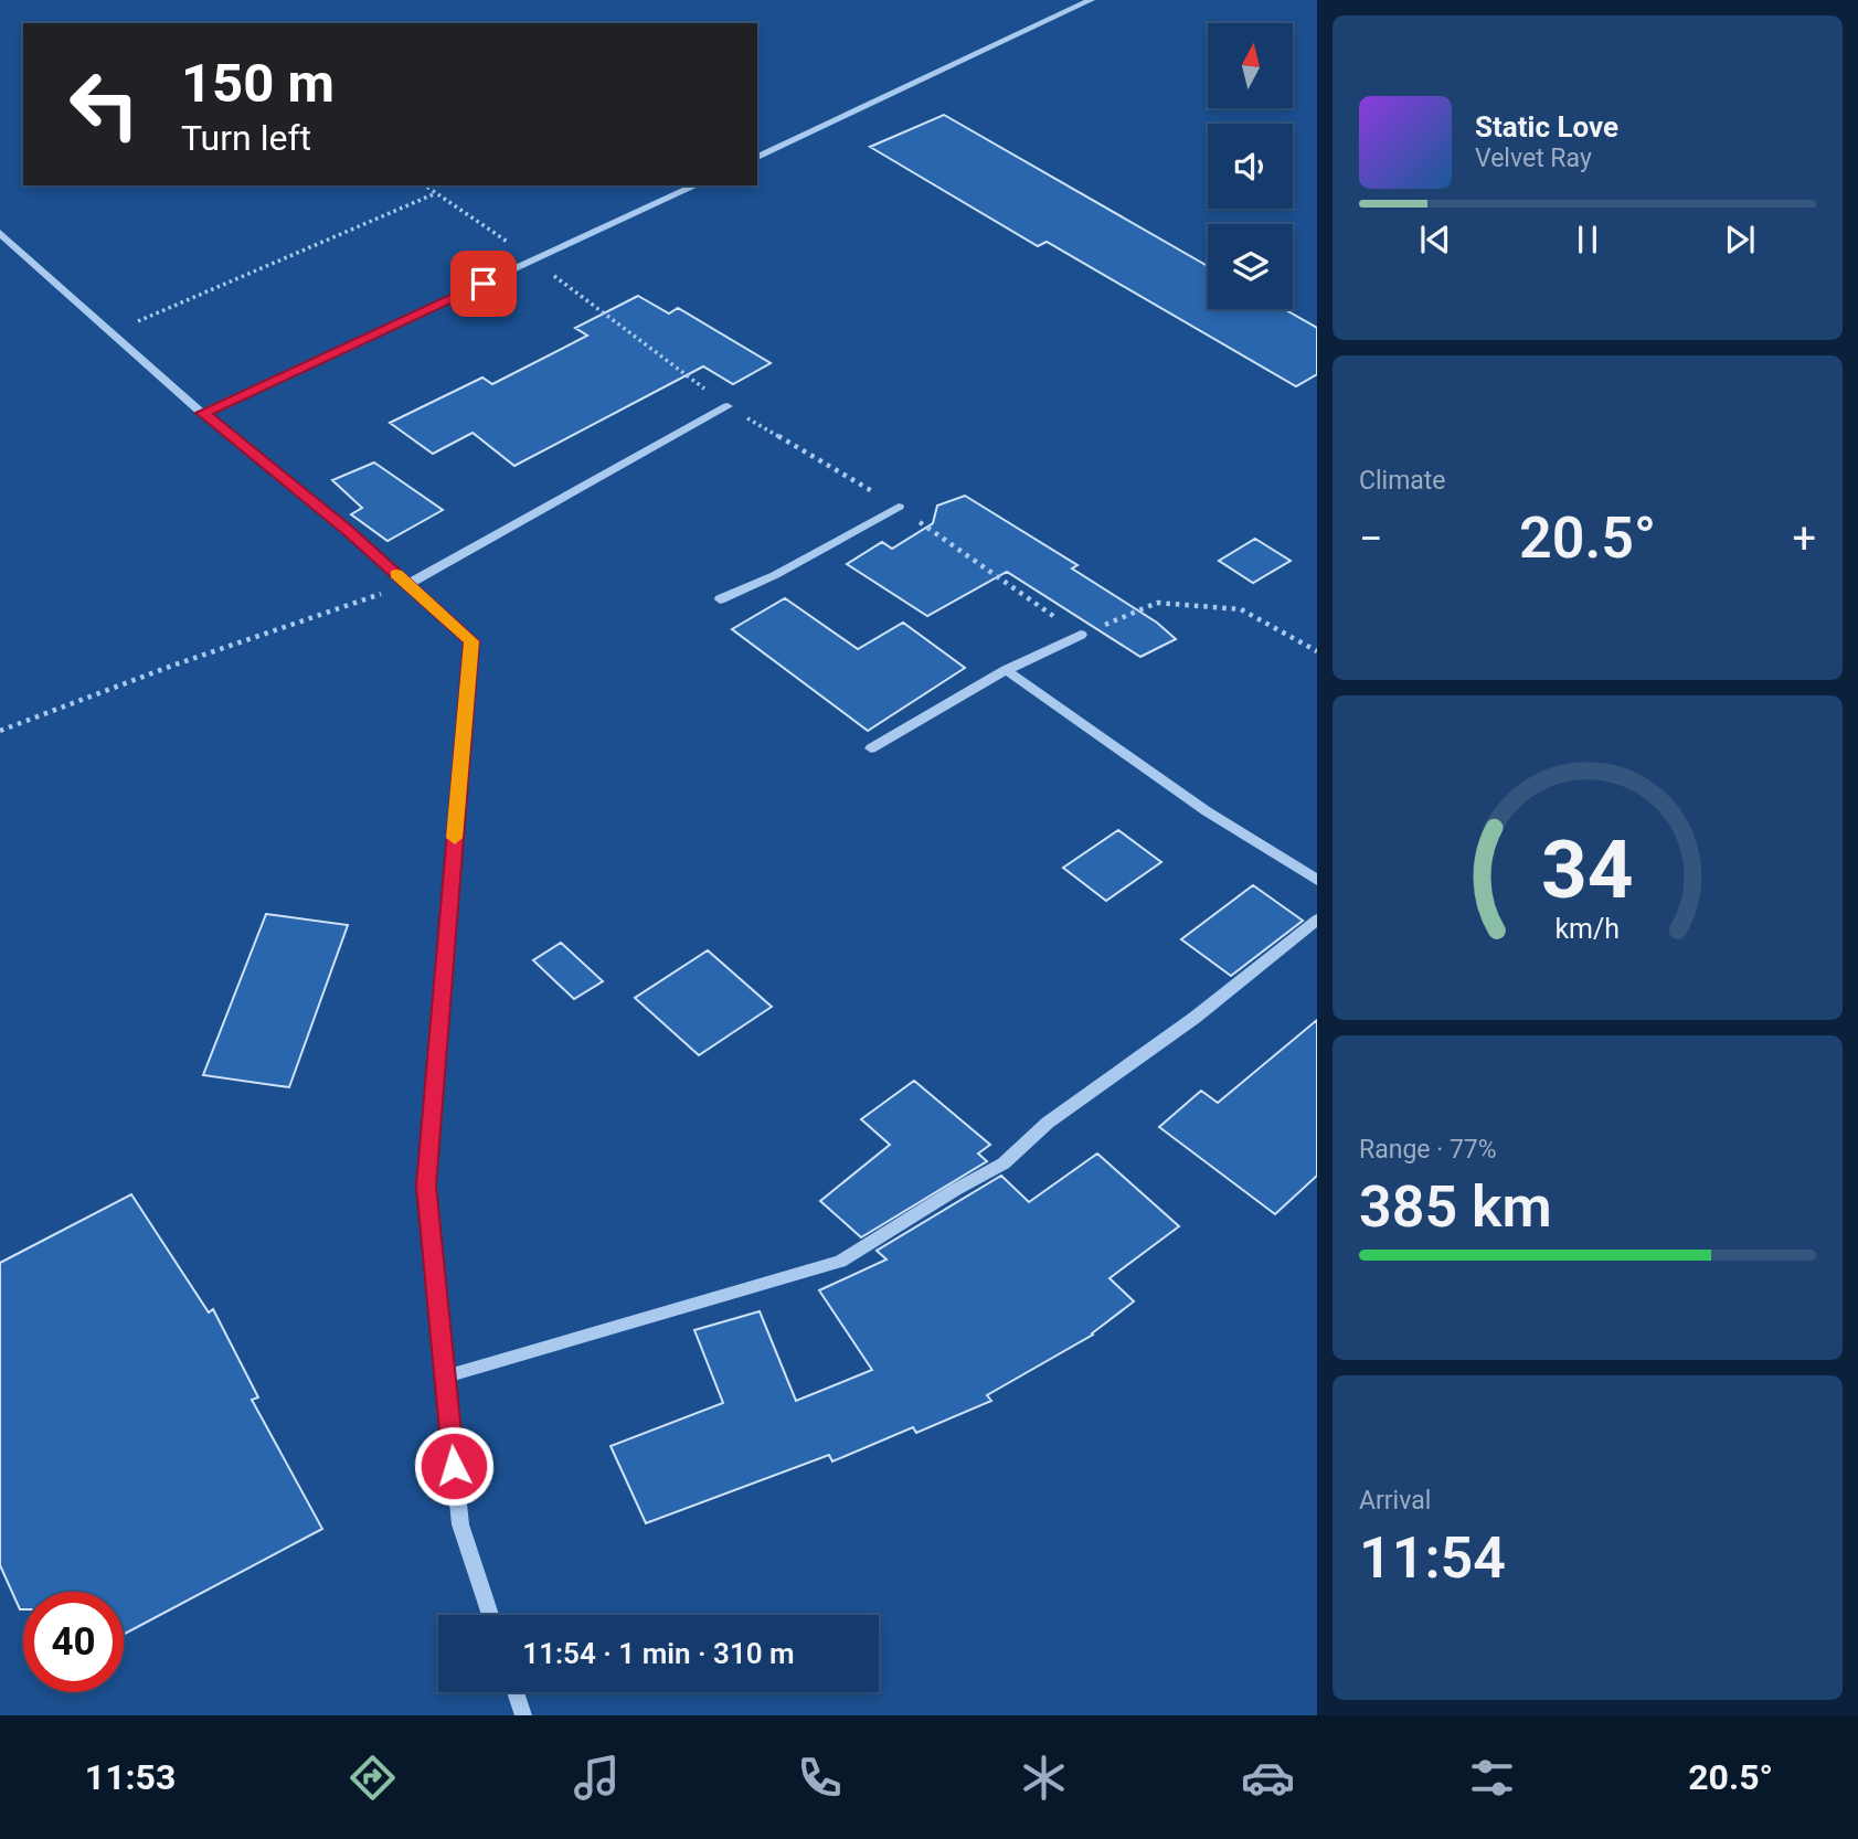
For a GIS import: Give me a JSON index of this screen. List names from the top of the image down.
{
  "north": "top",
  "page": {
    "turn": ["150 m", "Turn left"],
    "song": ["Static Love", "Velvet Ray"],
    "tile": [
      "Climate",
      ["Range · 77%", "385 km"],
      ["Arrival", "11:54"]
    ],
    "heat": ["−", "20.5°", "+"],
    "limit": "40",
    "trip": "11:54 · 1 min · 310 m",
    "tabs": ["11:53", "20.5°"],
    "gauge": ["34", "km/h"]
  }
}
